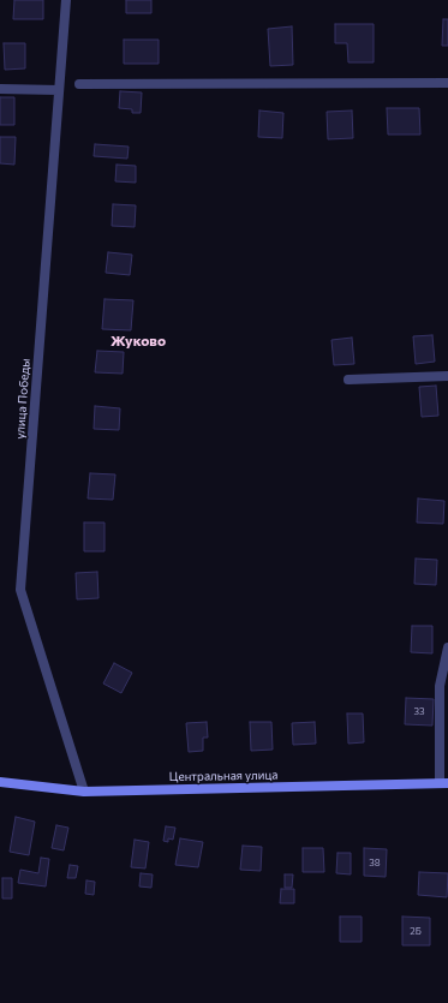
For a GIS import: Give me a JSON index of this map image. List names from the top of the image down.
{
  "streets": {
    "street": ["улица Победы", "Центральная улица"]
  },
  "crossings": [
    ["улица Победы", "Центральная улица"]
  ],
  "districts": ["Жуково"],
  "house_numbers": ["33", "38", "2Б"]
}
